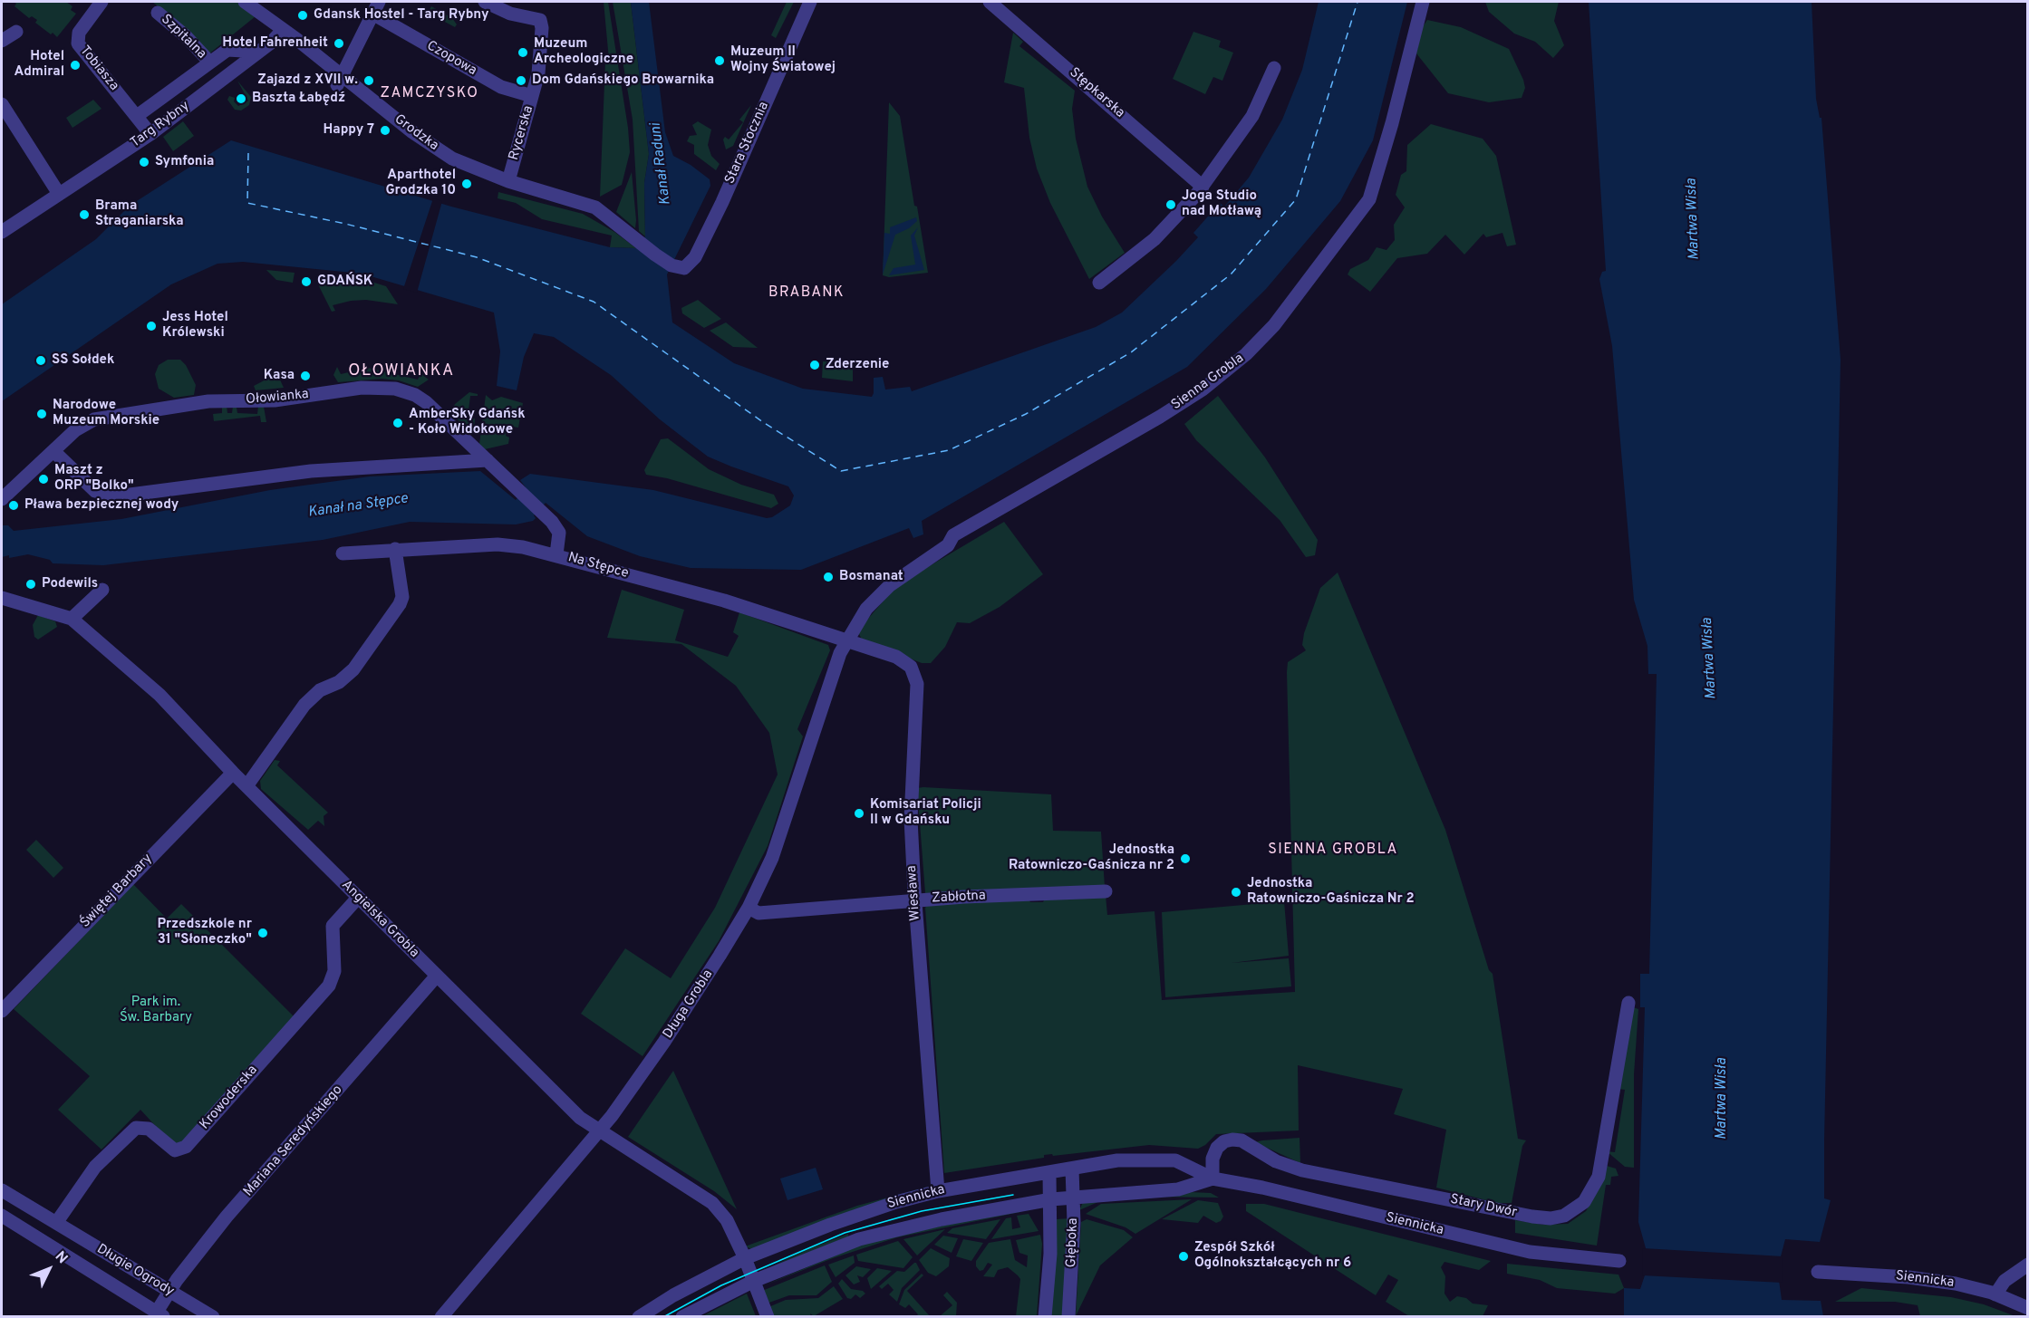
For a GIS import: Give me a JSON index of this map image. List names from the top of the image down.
{
  "streets": {
    "street": [
      "Szpitalna",
      "Czopowa",
      "Tobiasza",
      "Stępkarska",
      "Targ Rybny",
      "Grodzka",
      "Rycerska",
      "Stara Stocznia",
      "Sienna Grobla",
      "Ołowianka",
      "Na Stępce",
      "Świętej Barbary",
      "Wiesława",
      "Zabłotna",
      "Angielska Grobla",
      "Długa Grobla",
      "Krowoderska",
      "Mariana Seredyńskiego",
      "Siennicka",
      "Stary Dwór",
      "Głęboka",
      "Długie Ogrody"
    ]
  },
  "crossings": [
    ["Szpitalna", "Targ Rybny"],
    ["Czopowa", "Rycerska"],
    ["Tobiasza", "Targ Rybny"],
    ["Targ Rybny", "Grodzka"],
    ["Grodzka", "Rycerska"],
    ["Grodzka", "Stara Stocznia"],
    ["Sienna Grobla", "Na Stępce"],
    ["Sienna Grobla", "Wiesława"],
    ["Sienna Grobla", "Długa Grobla"],
    ["Ołowianka", "Na Stępce"],
    ["Na Stępce", "Wiesława"],
    ["Na Stępce", "Długa Grobla"],
    ["Świętej Barbary", "Angielska Grobla"],
    ["Wiesława", "Zabłotna"],
    ["Wiesława", "Długa Grobla"],
    ["Wiesława", "Siennicka"],
    ["Zabłotna", "Długa Grobla"],
    ["Angielska Grobla", "Długa Grobla"],
    ["Angielska Grobla", "Krowoderska"],
    ["Angielska Grobla", "Mariana Seredyńskiego"],
    ["Angielska Grobla", "Siennicka"],
    ["Krowoderska", "Długie Ogrody"],
    ["Mariana Seredyńskiego", "Długie Ogrody"],
    ["Siennicka", "Stary Dwór"],
    ["Siennicka", "Głęboka"]
  ],
  "districts": [
    "ZAMCZYSKO",
    "BRABANK",
    "OŁOWIANKA",
    "SIENNA GROBLA"
  ],
  "water": ["Kanał Raduni", "Martwa Wisła", "Kanał na Stępce"],
  "parks": ["Park im. Św. Barbary"],
  "places": [
    "Gdansk Hostel - Targ Rybny",
    "Hotel Fahrenheit",
    "Muzeum Archeologiczne",
    "Muzeum II Wojny Światowej",
    "Hotel Admiral",
    "Zajazd z XVII w.",
    "Dom Gdańskiego Browarnika",
    "Baszta Łabędź",
    "Happy 7",
    "Symfonia",
    "Aparthotel Grodzka 10",
    "Joga Studio nad Motławą",
    "Brama Straganiarska",
    "GDAŃSK",
    "Jess Hotel Królewski",
    "SS Sołdek",
    "Zderzenie",
    "Kasa",
    "Narodowe Muzeum Morskie",
    "AmberSky Gdańsk - Koło Widokowe",
    "Maszt z ORP \"Bolko\"",
    "Pława bezpiecznej wody",
    "Bosmanat",
    "Podewils",
    "Komisariat Policji II w Gdańsku",
    "Jednostka Ratowniczo-Gaśnicza nr 2",
    "Jednostka Ratowniczo-Gaśnicza Nr 2",
    "Przedszkole nr 31 \"Słoneczko\"",
    "Zespół Szkół Ogólnokształcących nr 6"
  ],
  "north": "top right"
}
